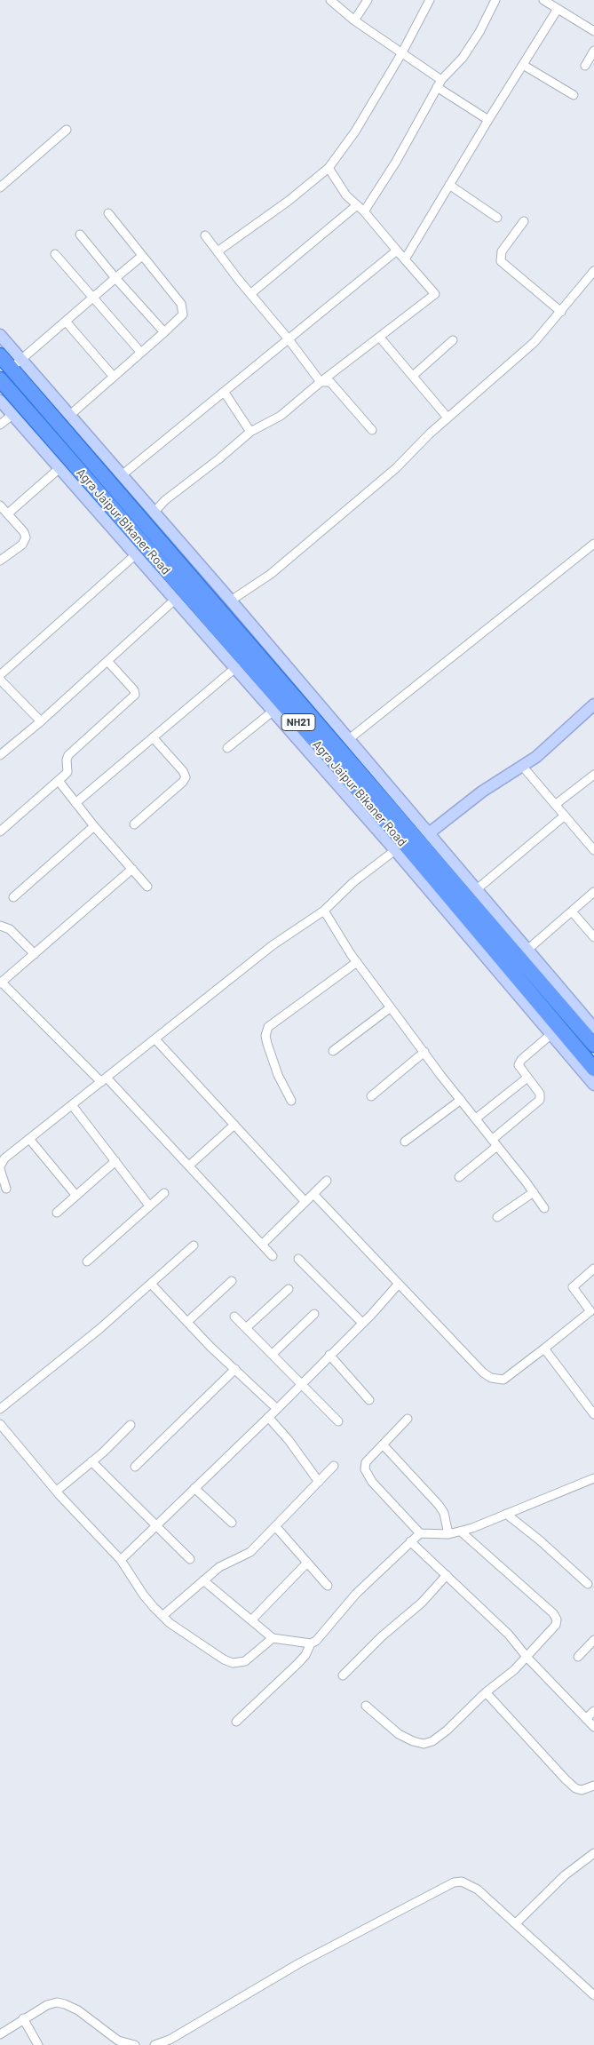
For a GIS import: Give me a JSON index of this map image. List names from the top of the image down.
{
  "streets": {
    "highway": ["Agra Jaipur Bikaner Road", "NH21"]
  }
}
